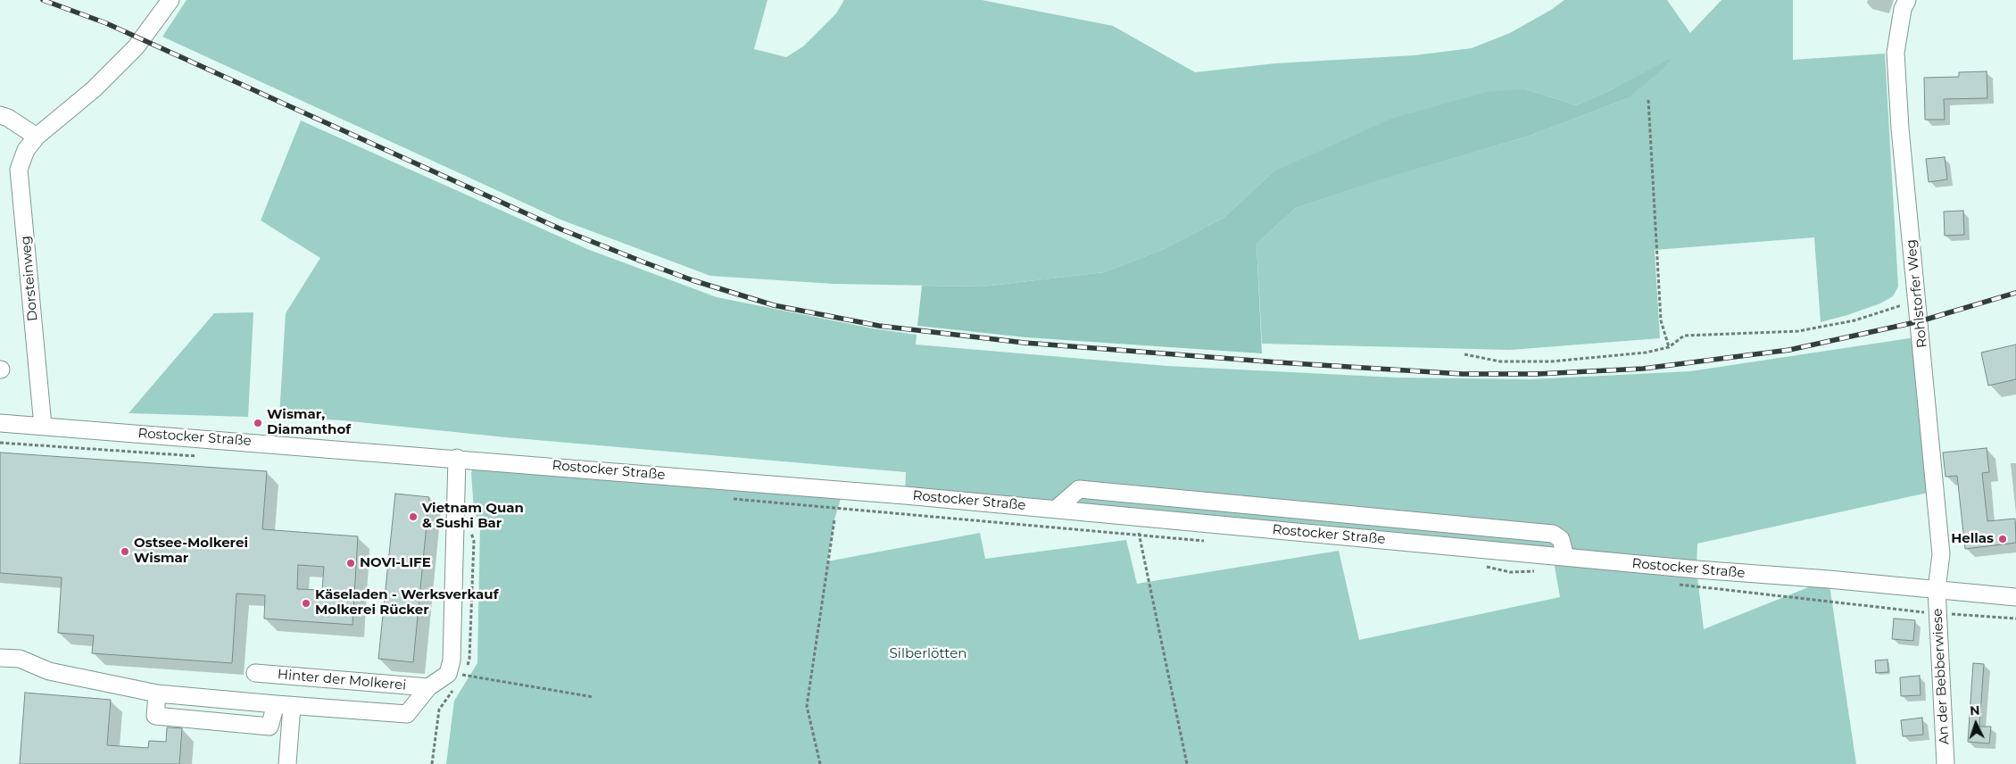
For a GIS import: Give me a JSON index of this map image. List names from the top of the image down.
{
  "streets": {
    "street": [
      "Dorsteinweg",
      "Rohlstorfer Weg",
      "Rostocker Straße",
      "An der Bebberwiese",
      "Hinter der Molkerei"
    ]
  },
  "crossings": [
    ["Dorsteinweg", "Rostocker Straße"],
    ["Rohlstorfer Weg", "Rostocker Straße"],
    ["Rohlstorfer Weg", "An der Bebberwiese"],
    ["Rostocker Straße", "An der Bebberwiese"]
  ],
  "parks": ["Silberlötten"],
  "places": [
    "Wismar, Diamanthof",
    "Vietnam Quan & Sushi Bar",
    "Hellas",
    "Ostsee-Molkerei Wismar",
    "NOVI-LIFE",
    "Käseladen - Werksverkauf Molkerei Rücker"
  ],
  "north": "top"
}
